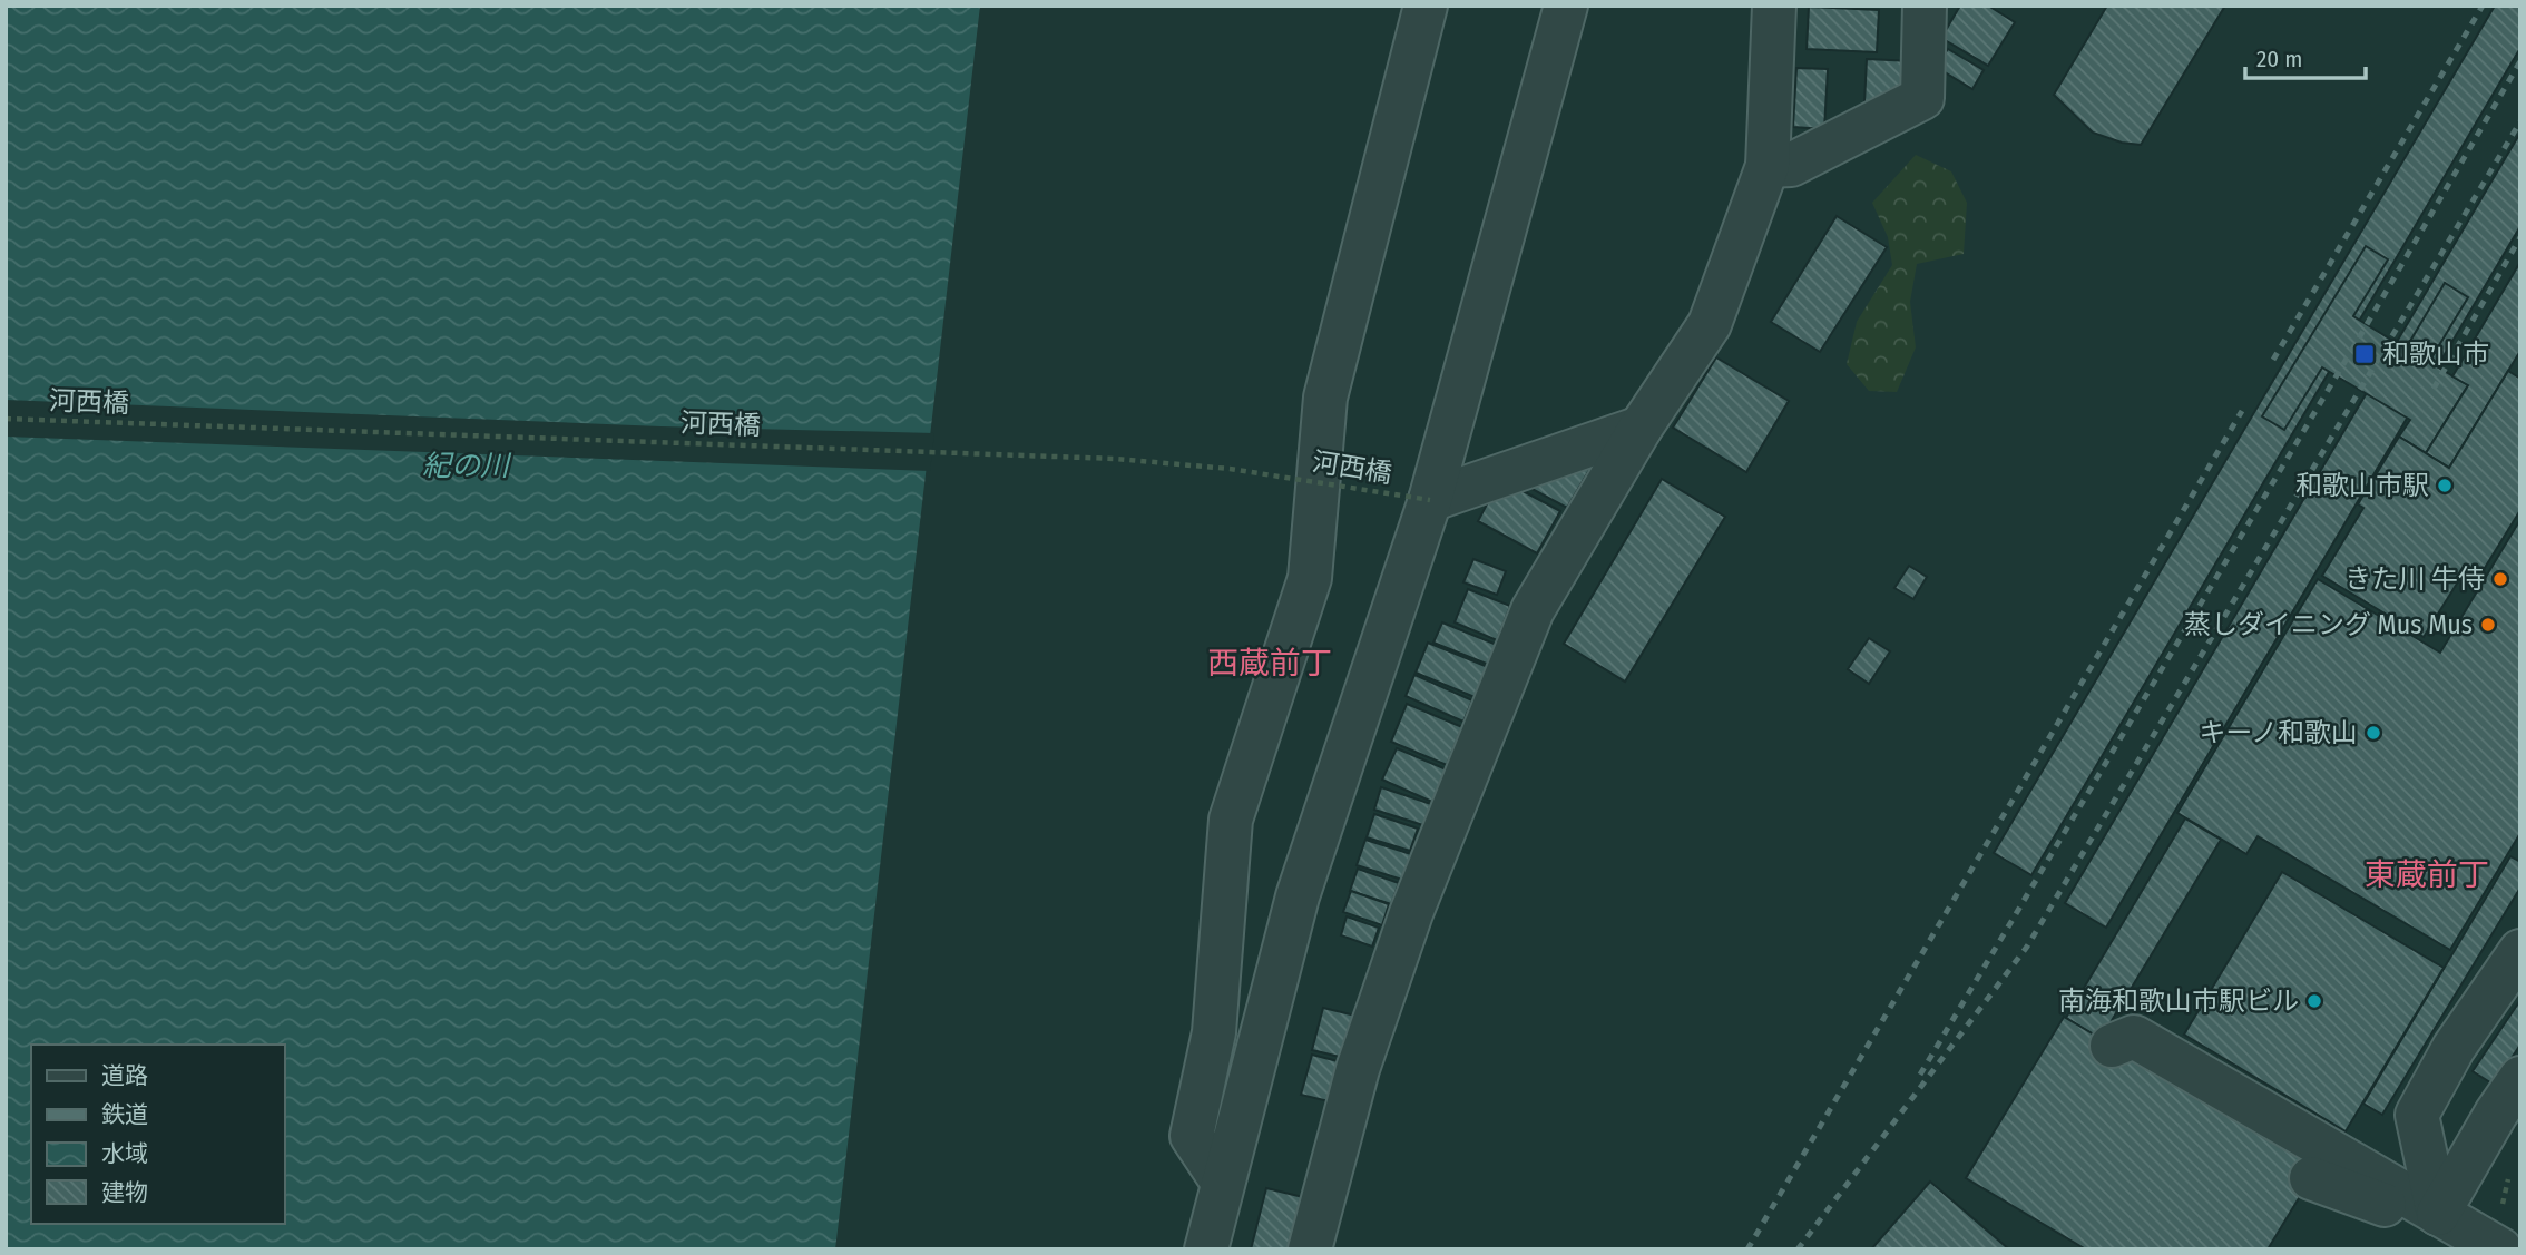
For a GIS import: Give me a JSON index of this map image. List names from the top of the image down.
{
  "streets": {
    "path": ["河西橋"]
  },
  "districts": ["西蔵前丁", "東蔵前丁"],
  "water": ["紀の川"],
  "places": {
    "transit": ["和歌山市"],
    "other": [
      "和歌山市駅",
      "きた川 牛侍",
      "蒸しダイニング Mus Mus",
      "キーノ和歌山",
      "南海和歌山市駅ビル"
    ]
  },
  "legend": [
    "道路",
    "鉄道",
    "水域",
    "建物"
  ],
  "scale_bar": "20 m"
}
